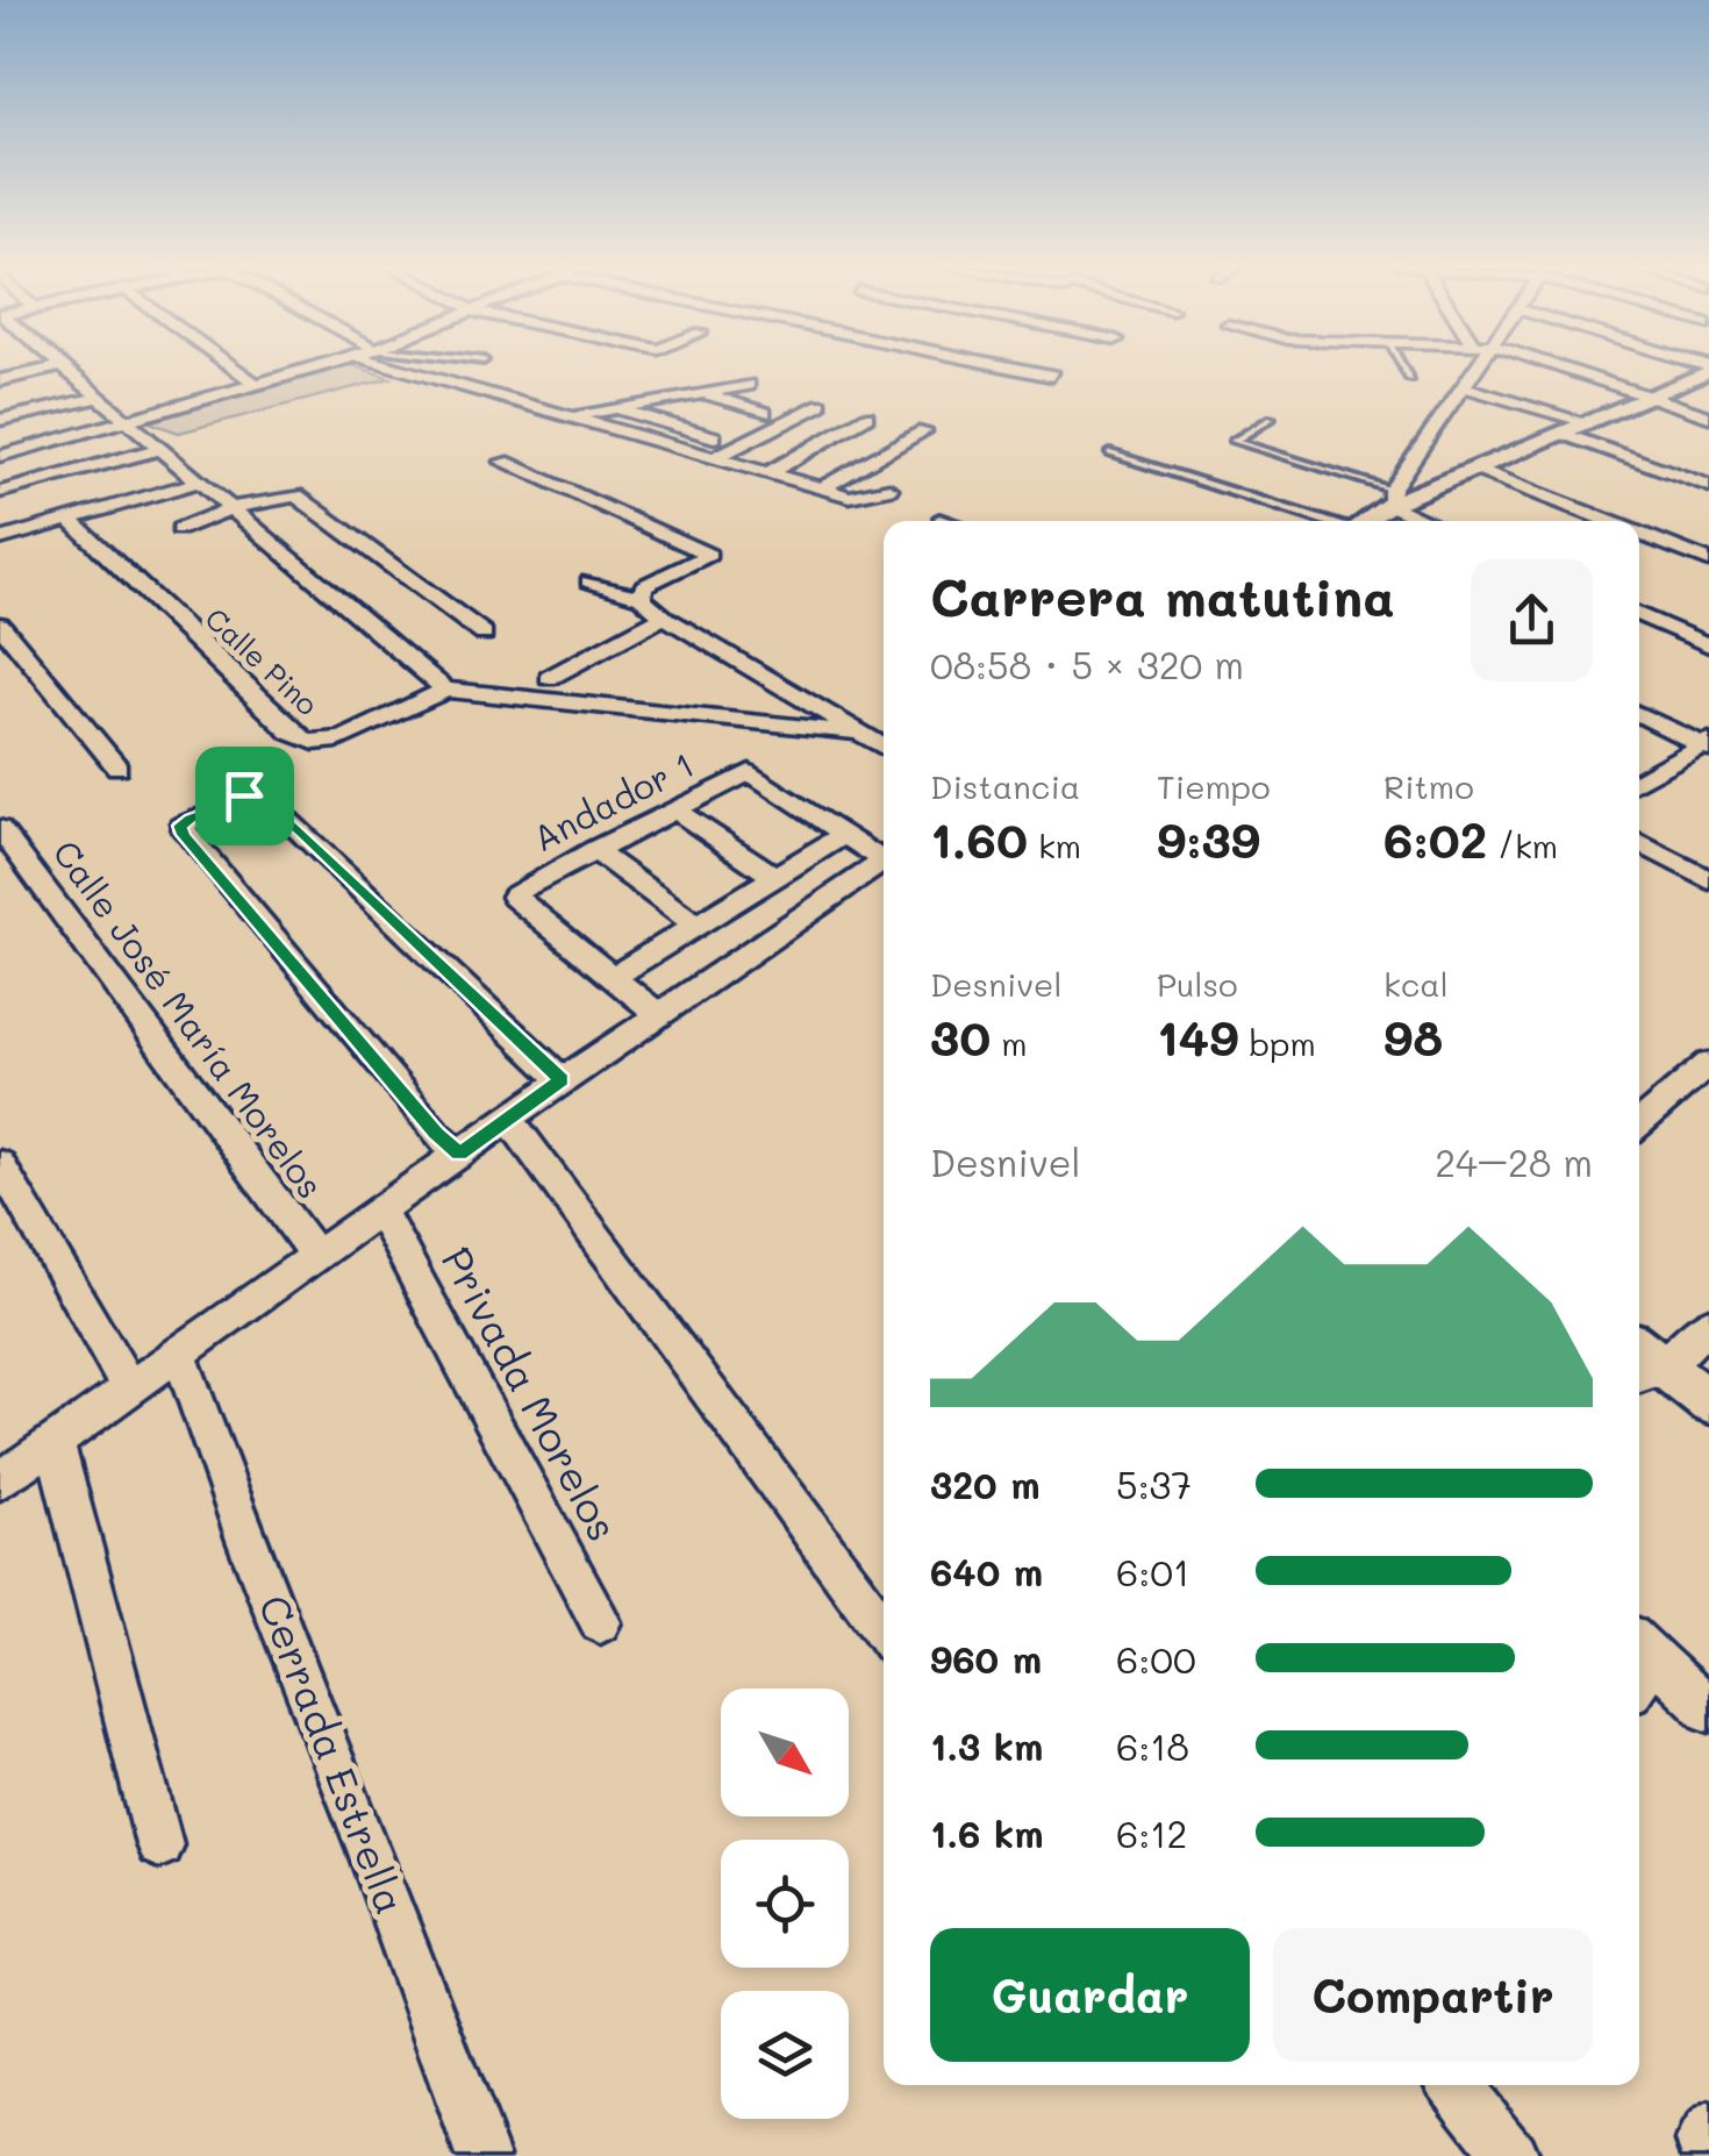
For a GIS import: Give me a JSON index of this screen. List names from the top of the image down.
{
  "streets": {
    "street": [
      "Calle Pino",
      "Andador 1",
      "Calle José María Morelos",
      "Privada Morelos",
      "Cerrada Estrella"
    ]
  },
  "north": "bottom right",
  "page": {
    "heading": ["Carrera matutina", "08:58 · 5 × 320 m"],
    "stats": [
      ["Distancia", "1.60 km"],
      ["Tiempo", "9:39"],
      ["Ritmo", "6:02 /km"],
      ["Desnivel", "30 m"],
      ["Pulso", "149 bpm"],
      ["kcal", "98"]
    ],
    "chart": ["Desnivel", "24–28 m"],
    "list": [
      {
        "name": "320 m",
        "note": "5:37"
      },
      {
        "name": "640 m",
        "note": "6:01"
      },
      {
        "name": "960 m",
        "note": "6:00"
      },
      {
        "name": "1.3 km",
        "note": "6:18"
      },
      {
        "name": "1.6 km",
        "note": "6:12"
      }
    ],
    "buttons": ["Guardar", "Compartir"]
  }
}
